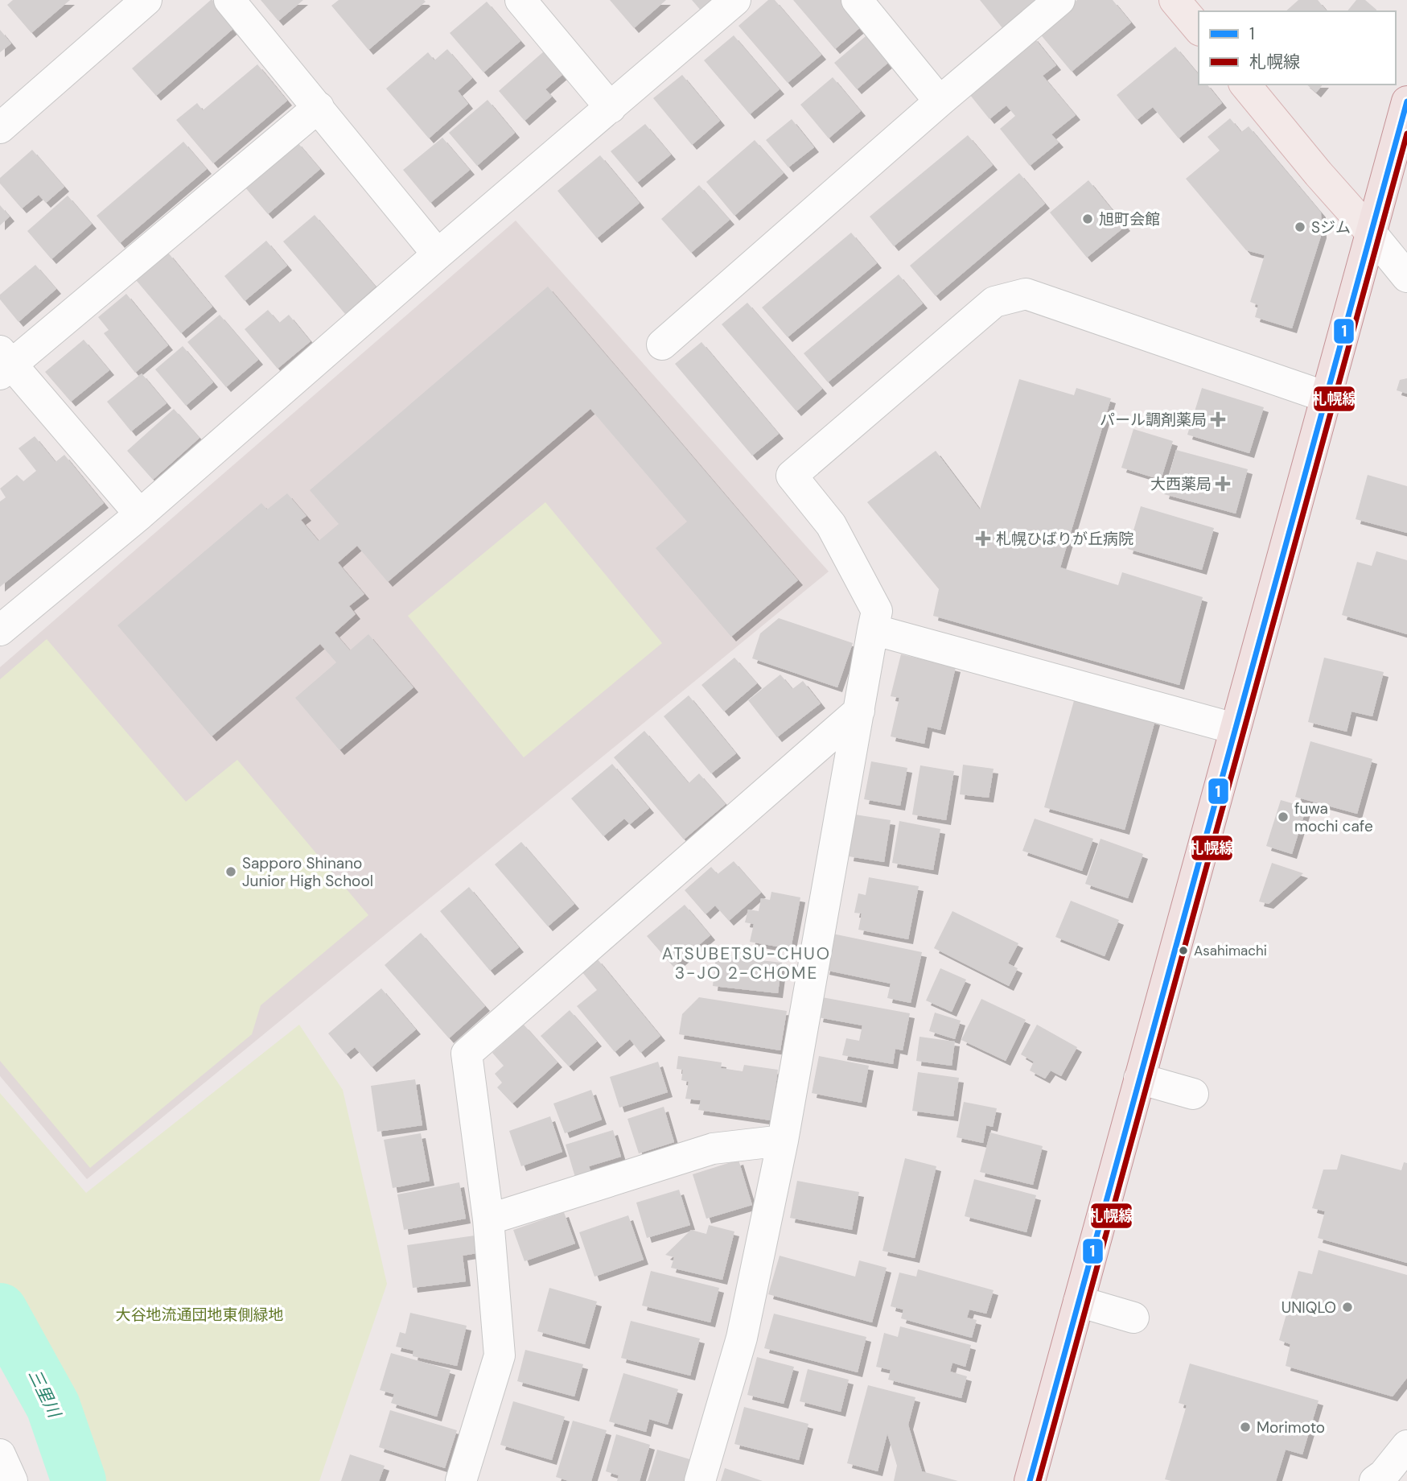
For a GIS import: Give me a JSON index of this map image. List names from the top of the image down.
{
  "districts": ["ATSUBETSU-CHUO 3-JO 2-CHOME"],
  "water": ["三里川"],
  "parks": ["大谷地流通団地東側緑地"],
  "places": {
    "other": [
      "旭町会館",
      "Sジム",
      "fuwa mochi cafe",
      "Sapporo Shinano Junior High School",
      "Asahimachi",
      "UNIQLO",
      "Morimoto"
    ],
    "health": ["パール調剤薬局", "大西薬局", "札幌ひばりが丘病院"]
  },
  "lines": ["transit line 1", "transit line 札幌線"],
  "legend": ["1", "札幌線"]
}
